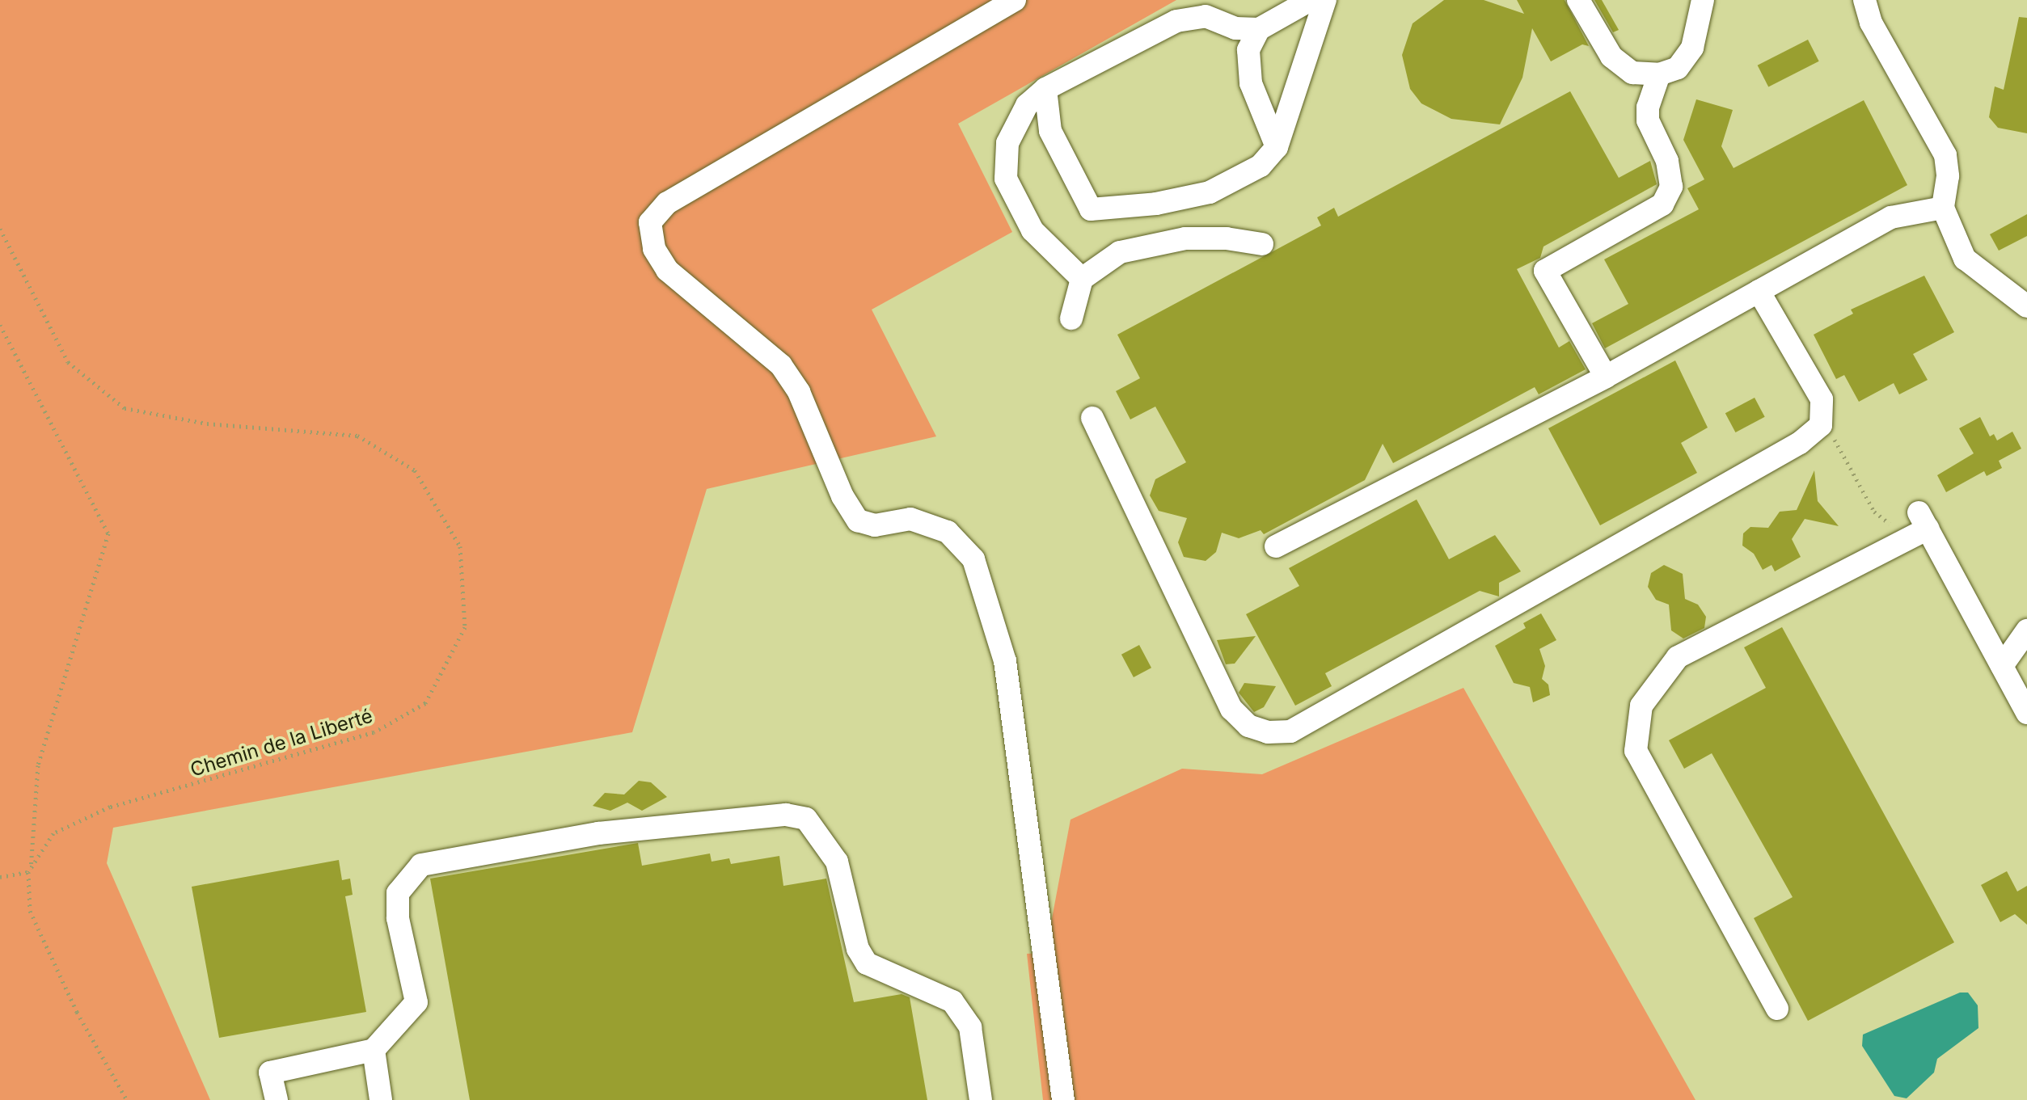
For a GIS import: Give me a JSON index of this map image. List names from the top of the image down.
{
  "streets": {
    "path": ["Chemin de la Liberté"]
  }
}
